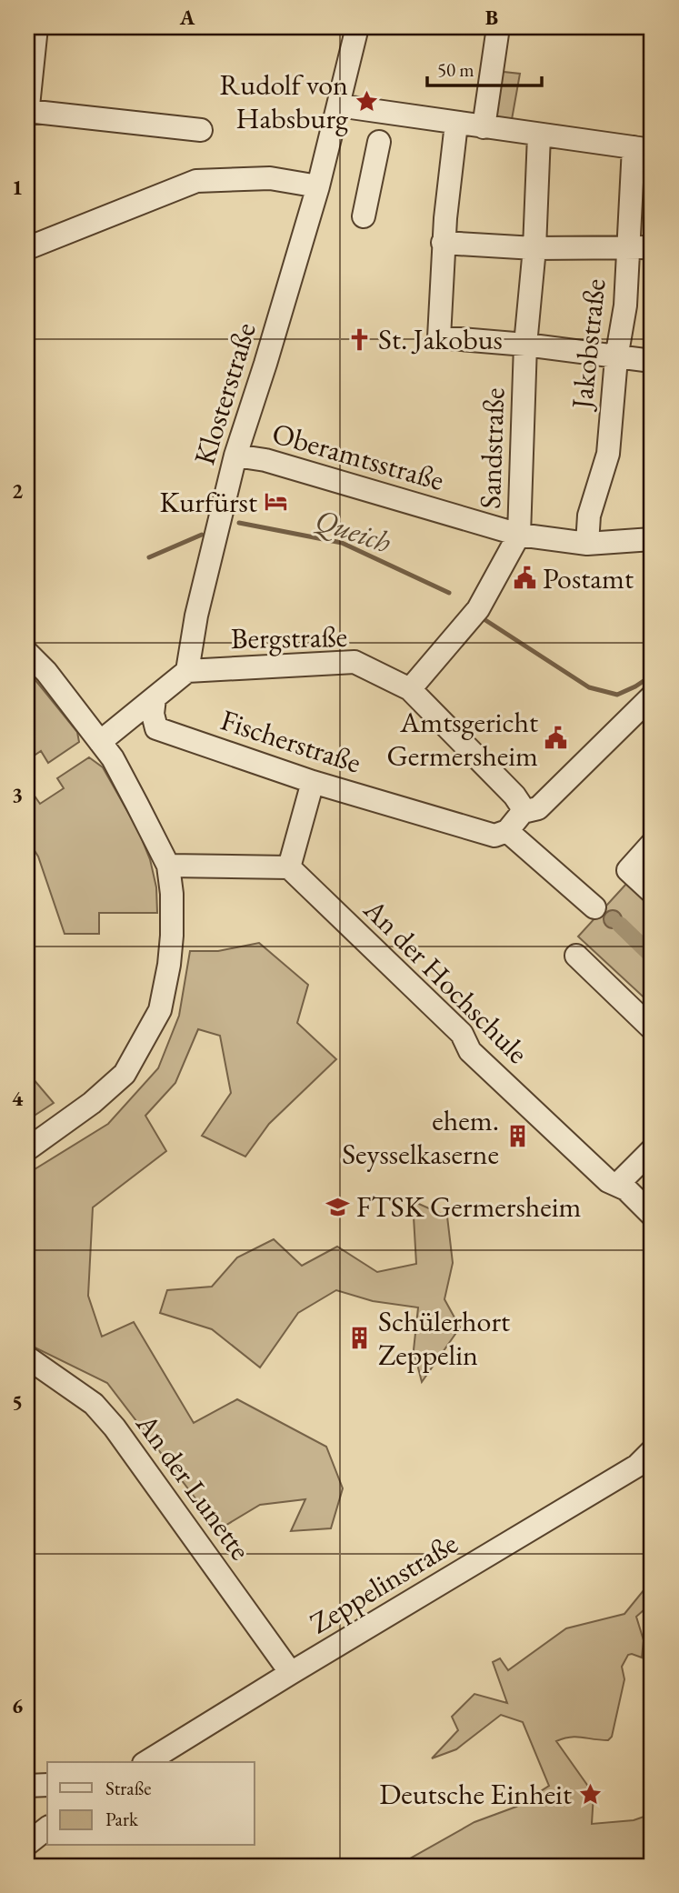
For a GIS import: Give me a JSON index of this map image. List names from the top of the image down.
{
  "streets": {
    "street": [
      "Jakobstraße",
      "Klosterstraße",
      "Sandstraße",
      "Oberamtsstraße",
      "Bergstraße",
      "Fischerstraße",
      "An der Hochschule",
      "An der Lunette",
      "Zeppelinstraße"
    ]
  },
  "crossings": [
    ["Jakobstraße", "Oberamtsstraße"],
    ["Klosterstraße", "Oberamtsstraße"],
    ["Klosterstraße", "Bergstraße"],
    ["Sandstraße", "Oberamtsstraße"],
    ["Sandstraße", "Bergstraße"],
    ["An der Lunette", "Zeppelinstraße"]
  ],
  "water": ["Queich"],
  "places": {
    "place": ["Rudolf von Habsburg", "Deutsche Einheit"],
    "church": ["St. Jakobus"],
    "hotel": ["Kurfürst"],
    "public building": ["Postamt", "Amtsgericht Germersheim"],
    "building": ["ehem. Seysselkaserne", "Schülerhort Zeppelin"],
    "school or university": ["FTSK Germersheim"]
  },
  "legend": ["Straße", "Park"],
  "scale_bar": "50 m",
  "grid": {
    "columns": ["A", "B"],
    "rows": [
      "1",
      "2",
      "3",
      "4",
      "5",
      "6"
    ]
  }
}
